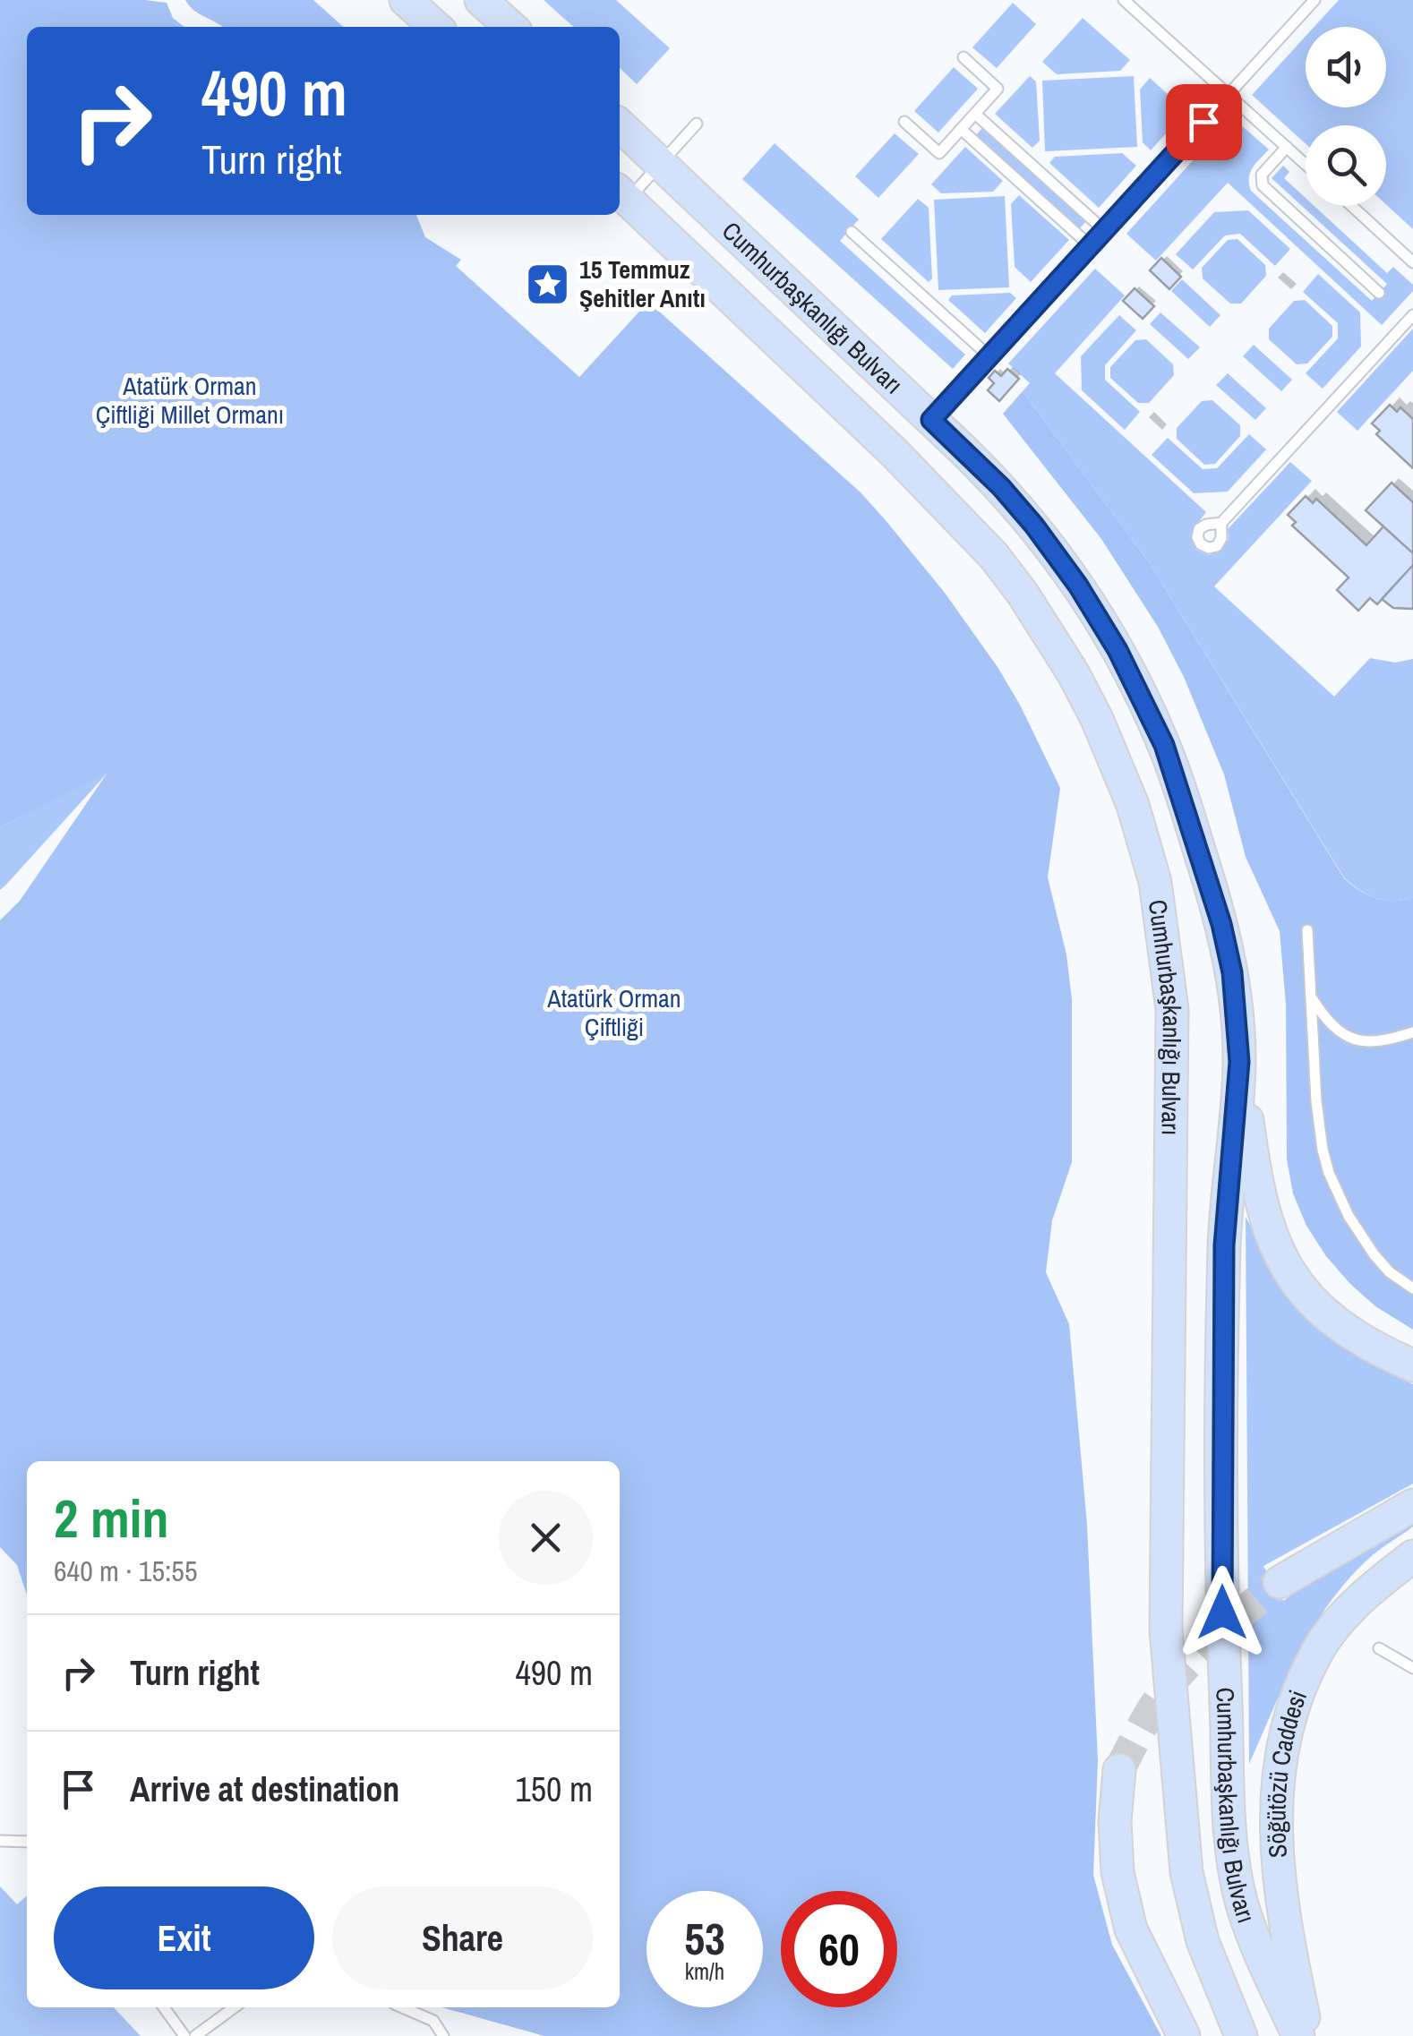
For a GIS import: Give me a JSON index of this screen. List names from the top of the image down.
{
  "streets": {
    "main road": ["Cumhurbaşkanlığı Bulvarı", "Söğütözü Caddesi"]
  },
  "parks": ["Atatürk Orman Çiftliği Millet Ormanı", "Atatürk Orman Çiftliği"],
  "places": {
    "place": ["15 Temmuz Şehitler Anıtı"]
  },
  "page": {
    "turn": ["490 m", "Turn right"],
    "heading": ["2 min", "640 m · 15:55"],
    "list": [
      {
        "name": "Turn right",
        "value": "490 m"
      },
      {
        "name": "Arrive at destination",
        "value": "150 m"
      }
    ],
    "buttons": ["Exit", "Share"],
    "speed": "53 km/h",
    "limit": "60"
  }
}
